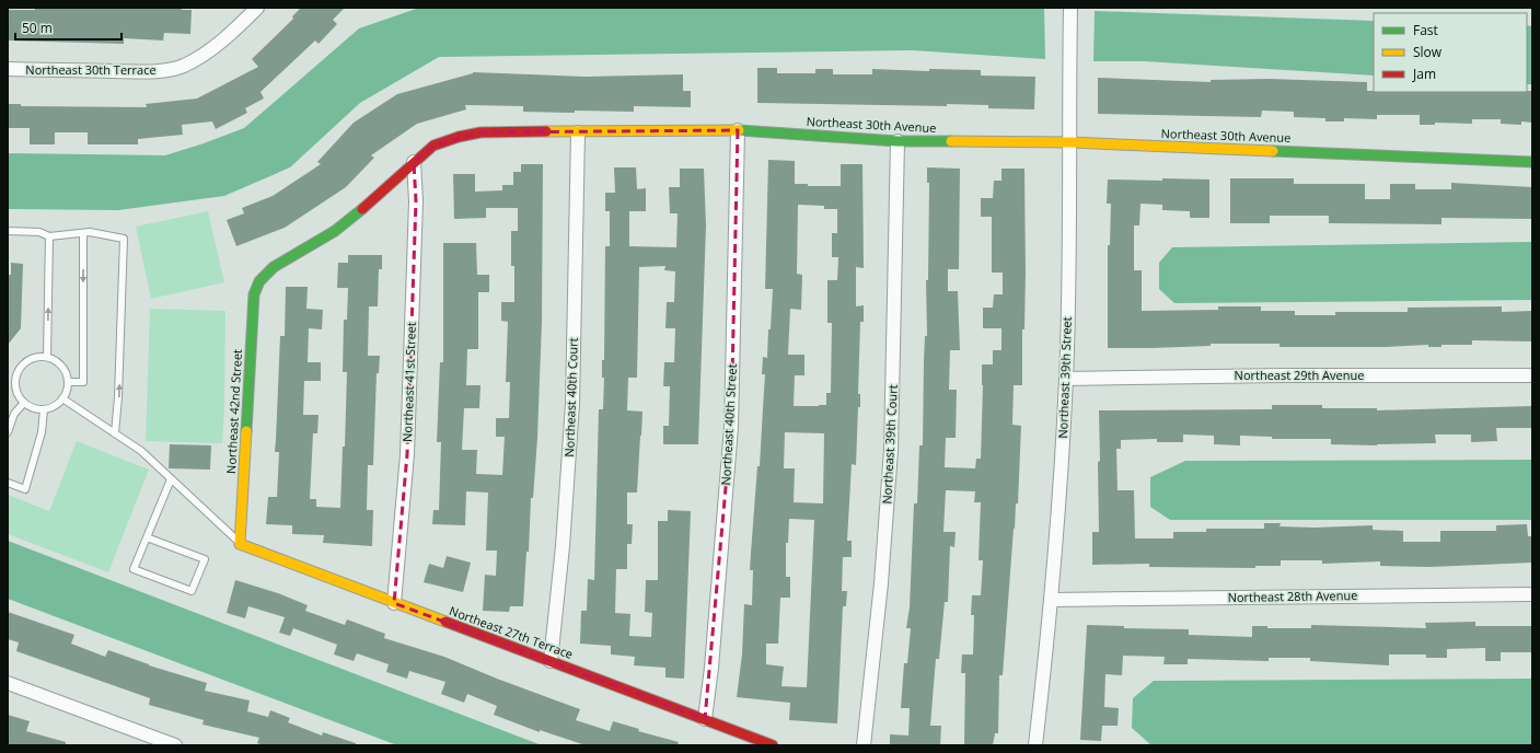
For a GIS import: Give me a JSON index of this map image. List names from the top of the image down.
{
  "streets": {
    "street": [
      "Northeast 30th Terrace",
      "Northeast 30th Avenue",
      "Northeast 29th Avenue",
      "Northeast 39th Street",
      "Northeast 41st Street",
      "Northeast 40th Court",
      "Northeast 42nd Street",
      "Northeast 40th Street",
      "Northeast 39th Court",
      "Northeast 28th Avenue",
      "Northeast 27th Terrace"
    ]
  },
  "crossings": [
    ["Northeast 30th Avenue", "Northeast 39th Street"],
    ["Northeast 30th Avenue", "Northeast 41st Street"],
    ["Northeast 30th Avenue", "Northeast 40th Court"],
    ["Northeast 30th Avenue", "Northeast 42nd Street"],
    ["Northeast 30th Avenue", "Northeast 40th Street"],
    ["Northeast 30th Avenue", "Northeast 39th Court"],
    ["Northeast 29th Avenue", "Northeast 39th Street"],
    ["Northeast 39th Street", "Northeast 28th Avenue"],
    ["Northeast 41st Street", "Northeast 27th Terrace"],
    ["Northeast 40th Court", "Northeast 27th Terrace"],
    ["Northeast 42nd Street", "Northeast 27th Terrace"],
    ["Northeast 40th Street", "Northeast 27th Terrace"]
  ],
  "legend": ["Fast", "Slow", "Jam"],
  "scale_bar": "50 m"
}
